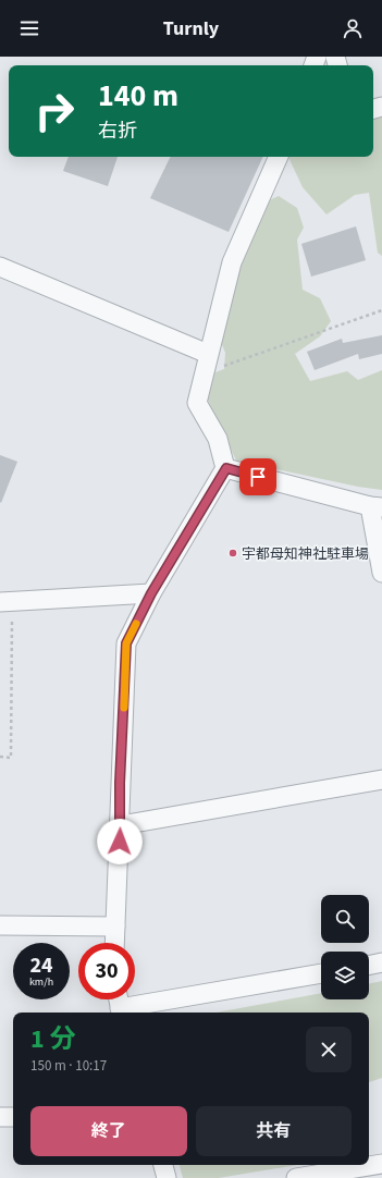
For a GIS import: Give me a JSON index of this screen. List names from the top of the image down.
{
  "places": ["宇都母知神社駐車場"],
  "page": {
    "header": "Turnly",
    "turn": ["140 m", "右折"],
    "speed": "24 km/h",
    "limit": "30",
    "heading": ["1 分", "150 m · 10:17"],
    "buttons": ["終了", "共有"]
  }
}
